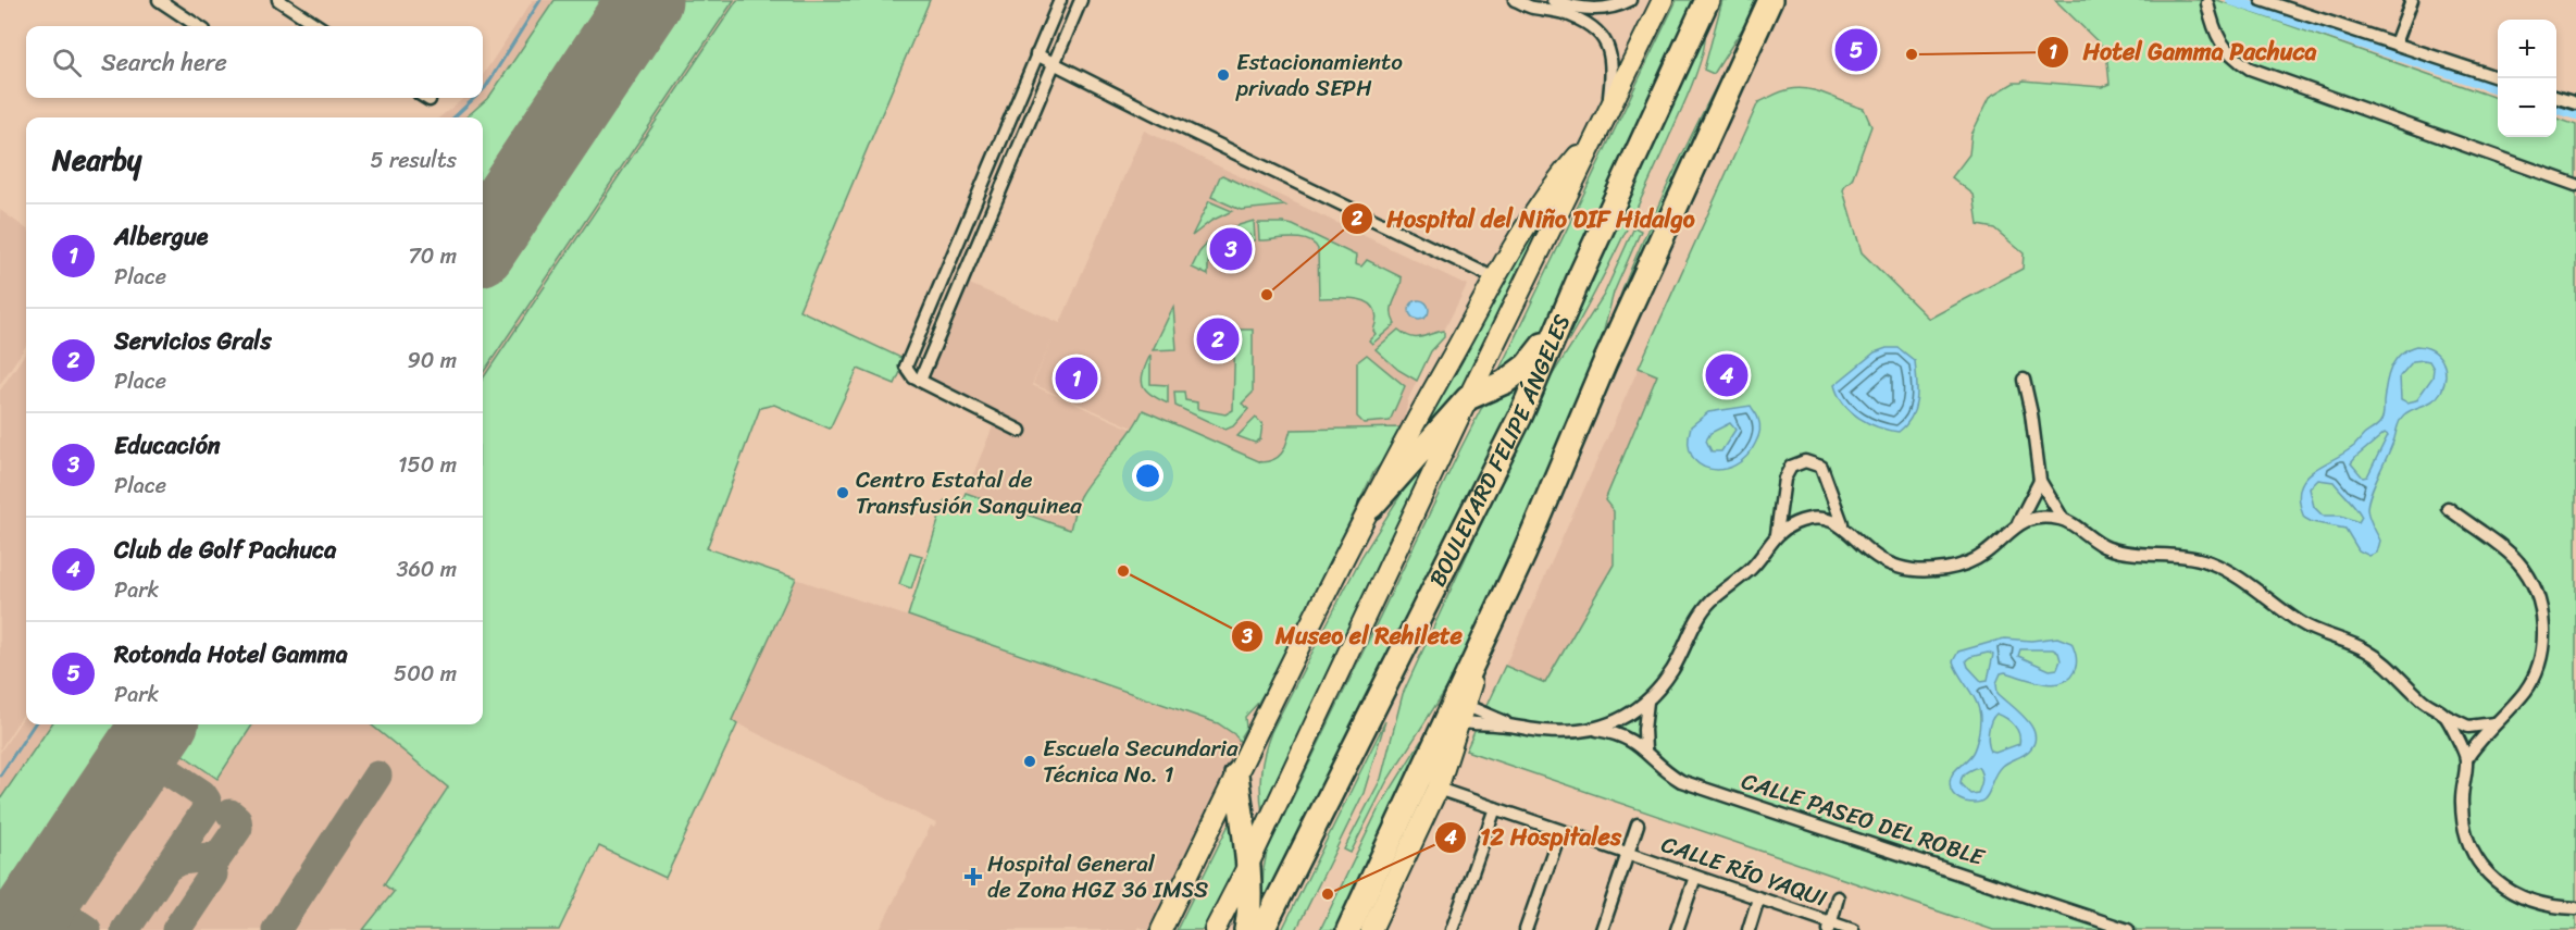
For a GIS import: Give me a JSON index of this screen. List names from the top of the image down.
{
  "streets": {
    "highway": ["BOULEVARD FELIPE ÁNGELES"],
    "street": ["CALLE PASEO DEL ROBLE", "CALLE RÍO YAQUI"]
  },
  "places": {
    "other": [
      "Hotel Gamma Pachuca",
      "Estacionamiento privado SEPH",
      "Hospital del Niño DIF Hidalgo",
      "Centro Estatal de Transfusión Sanguinea",
      "Museo el Rehilete",
      "Escuela Secundaria Técnica No. 1",
      "12 Hospitales"
    ],
    "health": ["Hospital General de Zona HGZ 36 IMSS"]
  },
  "page": {
    "map_buttons": ["+", "−"],
    "pins": [
      "5",
      "3",
      "2",
      "4",
      "1"
    ],
    "search": "Search here",
    "heading": ["Nearby", "5 results"],
    "list": [
      {
        "mark": "1",
        "name": "Albergue",
        "note": "Place",
        "value": "70 m"
      },
      {
        "mark": "2",
        "name": "Servicios Grals",
        "note": "Place",
        "value": "90 m"
      },
      {
        "mark": "3",
        "name": "Educación",
        "note": "Place",
        "value": "150 m"
      },
      {
        "mark": "4",
        "name": "Club de Golf Pachuca",
        "note": "Park",
        "value": "360 m"
      },
      {
        "mark": "5",
        "name": "Rotonda Hotel Gamma",
        "note": "Park",
        "value": "500 m"
      }
    ]
  }
}
